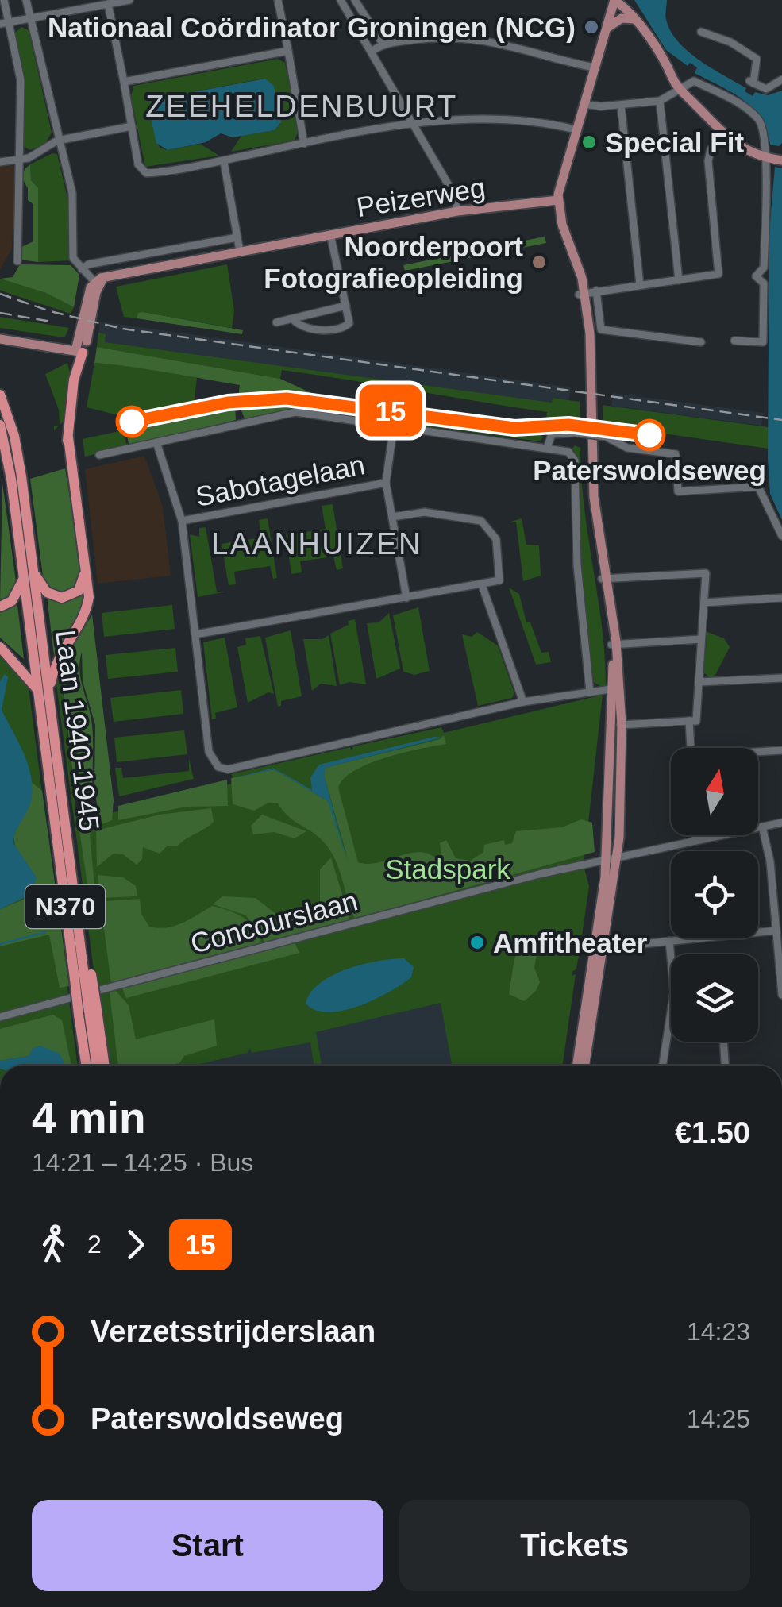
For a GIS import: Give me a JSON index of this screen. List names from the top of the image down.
{
  "streets": {
    "highway": ["Laan 1940-1945", "N370"],
    "main road": ["Peizerweg"],
    "street": ["Sabotagelaan", "Concourslaan"]
  },
  "crossings": [
    ["Laan 1940-1945", "N370"]
  ],
  "districts": ["ZEEHELDENBUURT", "LAANHUIZEN"],
  "parks": ["Stadspark"],
  "places": [
    "Nationaal Coördinator Groningen (NCG)",
    "Special Fit",
    "Noorderpoort Fotografieopleiding",
    "Paterswoldseweg",
    "Amfitheater"
  ],
  "lines": ["bus line 15"],
  "north": "top",
  "page": {
    "on_map": "15",
    "heading": ["4 min", "14:21 – 14:25 · Bus", "€1.50"],
    "legs": ["2", "15"],
    "list": [
      {
        "name": "Verzetsstrijderslaan",
        "value": "14:23"
      },
      {
        "name": "Paterswoldseweg",
        "value": "14:25"
      }
    ],
    "buttons": ["Start", "Tickets"]
  }
}
